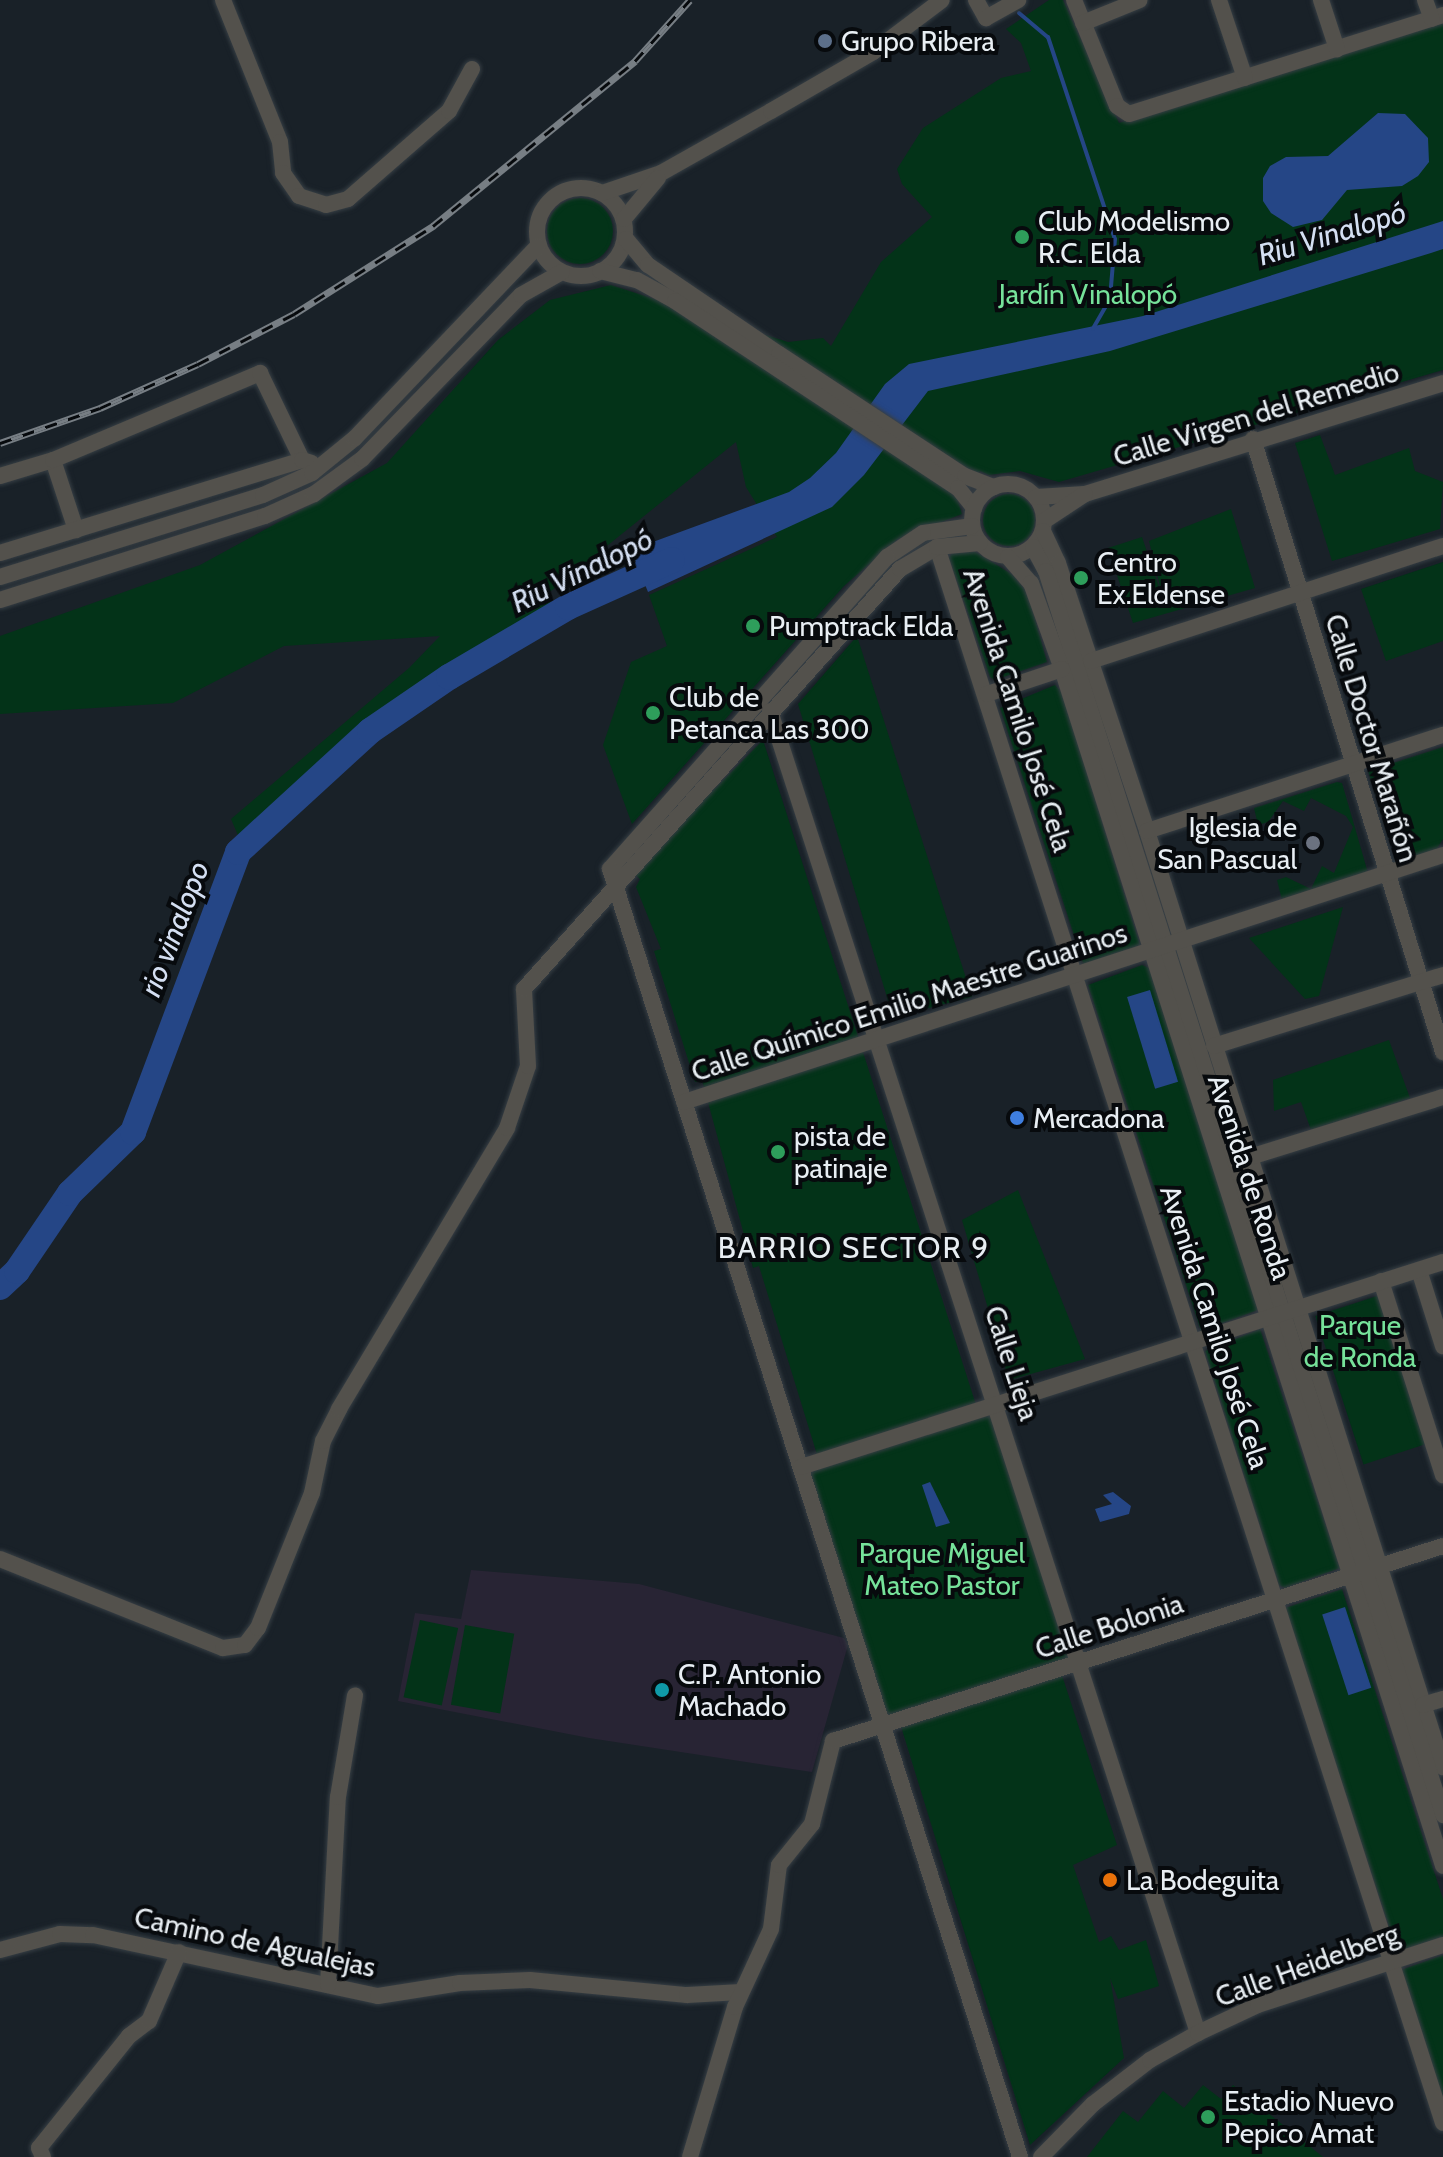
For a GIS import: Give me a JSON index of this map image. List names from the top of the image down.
{
  "streets": {
    "street": [
      "Calle Virgen del Remedio",
      "Avenida Camilo José Cela",
      "Calle Doctor Marañón",
      "Calle Químico Emilio Maestre Guarinos",
      "Avenida de Ronda",
      "Calle Lieja",
      "Calle Bolonia",
      "Camino de Agualejas",
      "Calle Heidelberg"
    ]
  },
  "crossings": [
    ["Calle Virgen del Remedio", "Calle Doctor Marañón"],
    ["Calle Virgen del Remedio", "Avenida de Ronda"],
    ["Avenida Camilo José Cela", "Calle Químico Emilio Maestre Guarinos"],
    ["Avenida Camilo José Cela", "Calle Bolonia"],
    ["Avenida Camilo José Cela", "Calle Heidelberg"],
    ["Calle Doctor Marañón", "Calle Químico Emilio Maestre Guarinos"],
    ["Calle Químico Emilio Maestre Guarinos", "Avenida de Ronda"],
    ["Calle Químico Emilio Maestre Guarinos", "Calle Lieja"],
    ["Avenida de Ronda", "Calle Bolonia"],
    ["Calle Lieja", "Calle Bolonia"],
    ["Calle Lieja", "Calle Heidelberg"],
    ["Calle Bolonia", "Camino de Agualejas"]
  ],
  "districts": ["BARRIO SECTOR 9"],
  "water": ["Riu Vinalopó", "rio vinalopo"],
  "parks": ["Jardín Vinalopó", "Parque de Ronda", "Parque Miguel Mateo Pastor"],
  "places": [
    "Grupo Ribera",
    "Club Modelismo R.C. Elda",
    "Centro Ex.Eldense",
    "Pumptrack Elda",
    "Club de Petanca Las 300",
    "Iglesia de San Pascual",
    "Mercadona",
    "pista de patinaje",
    "C.P. Antonio Machado",
    "La Bodeguita",
    "Estadio Nuevo Pepico Amat"
  ]
}
